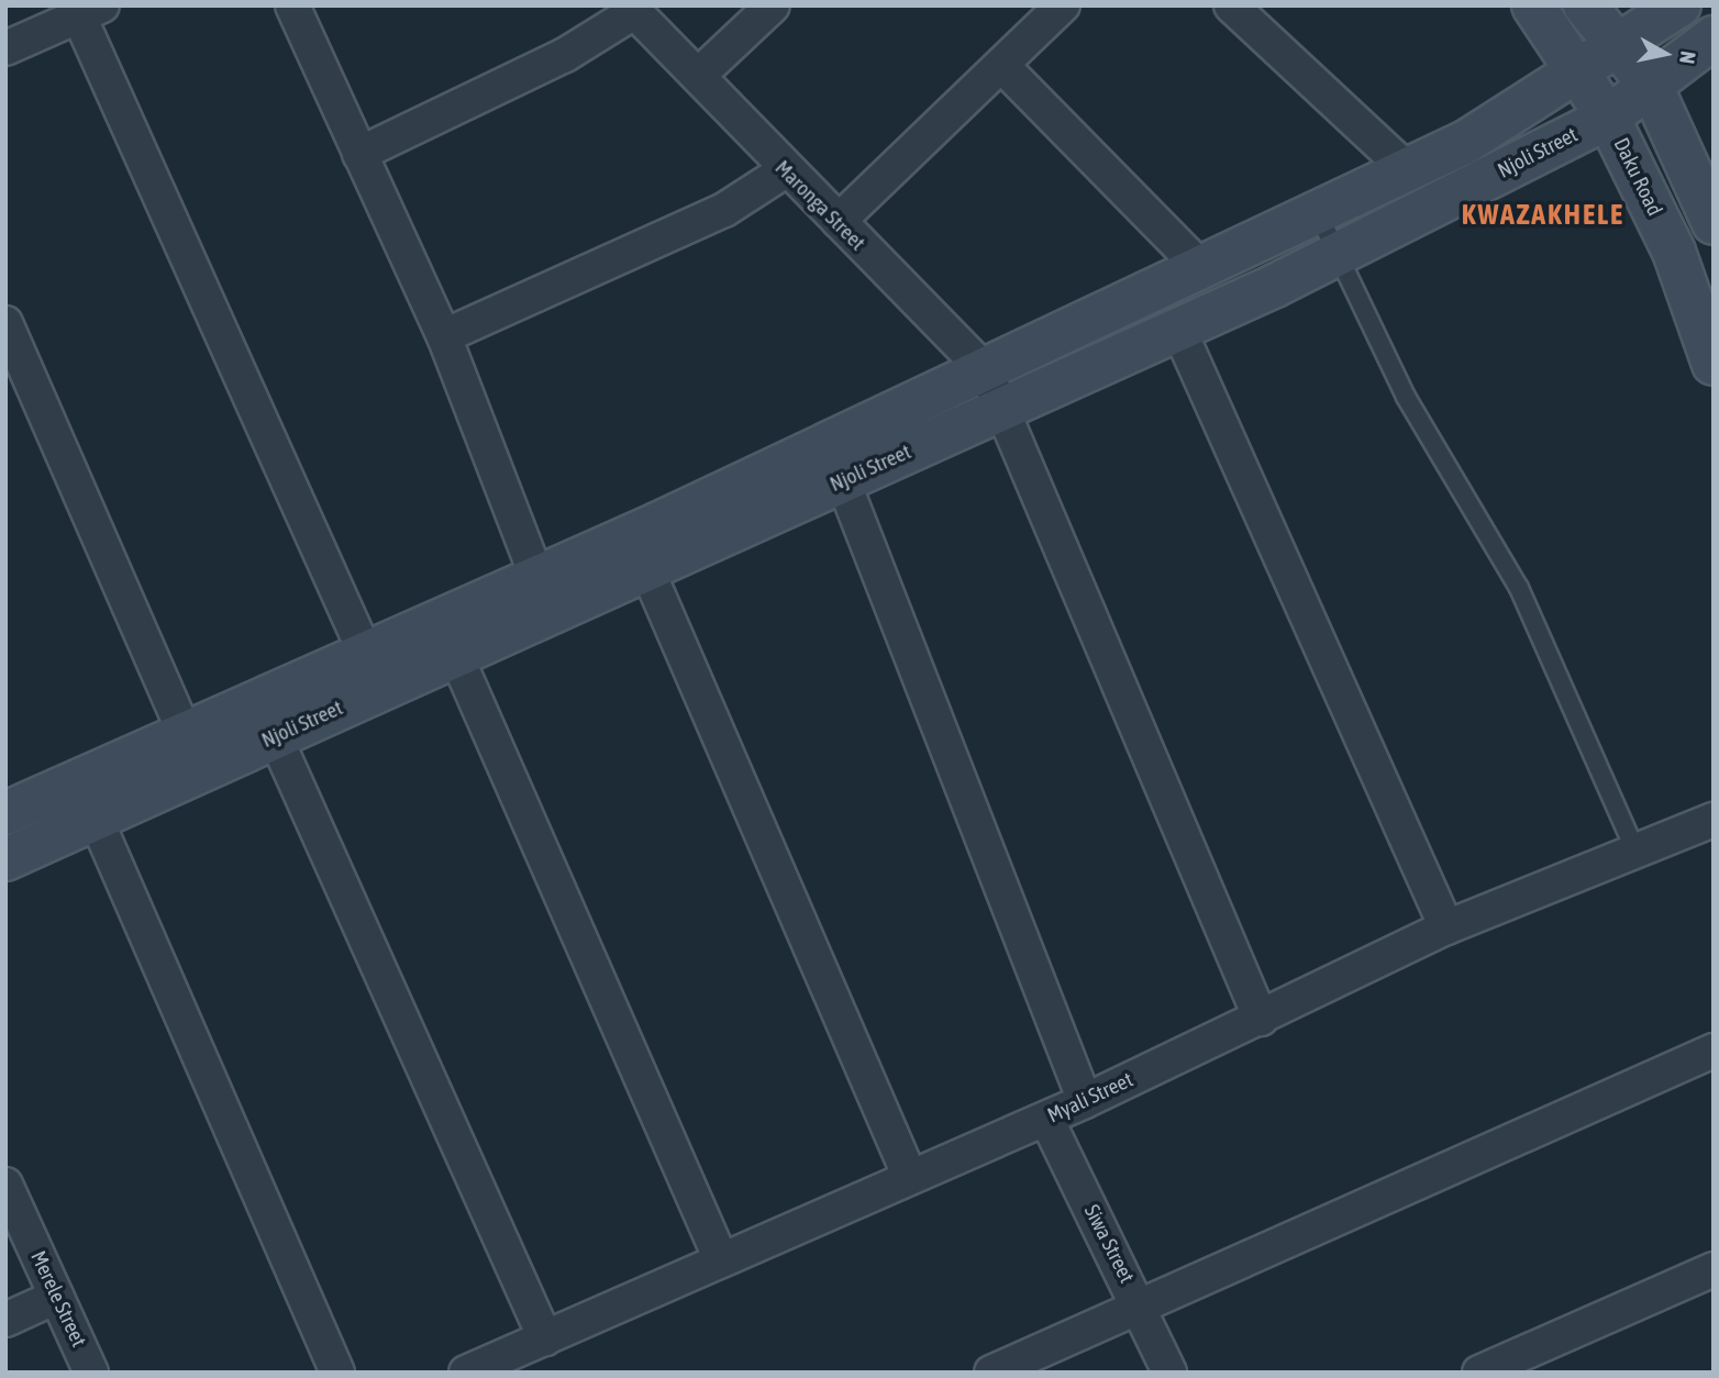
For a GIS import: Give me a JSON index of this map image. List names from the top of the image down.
{
  "streets": {
    "street": [
      "Njoli Street",
      "Daku Road",
      "Maronga Street",
      "Myali Street",
      "Siwa Street",
      "Merele Street"
    ]
  },
  "crossings": [
    ["Njoli Street", "Daku Road"],
    ["Njoli Street", "Maronga Street"],
    ["Maronga Street", "Myali Street"],
    ["Myali Street", "Siwa Street"]
  ],
  "districts": ["KWAZAKHELE"],
  "north": "right"
}
